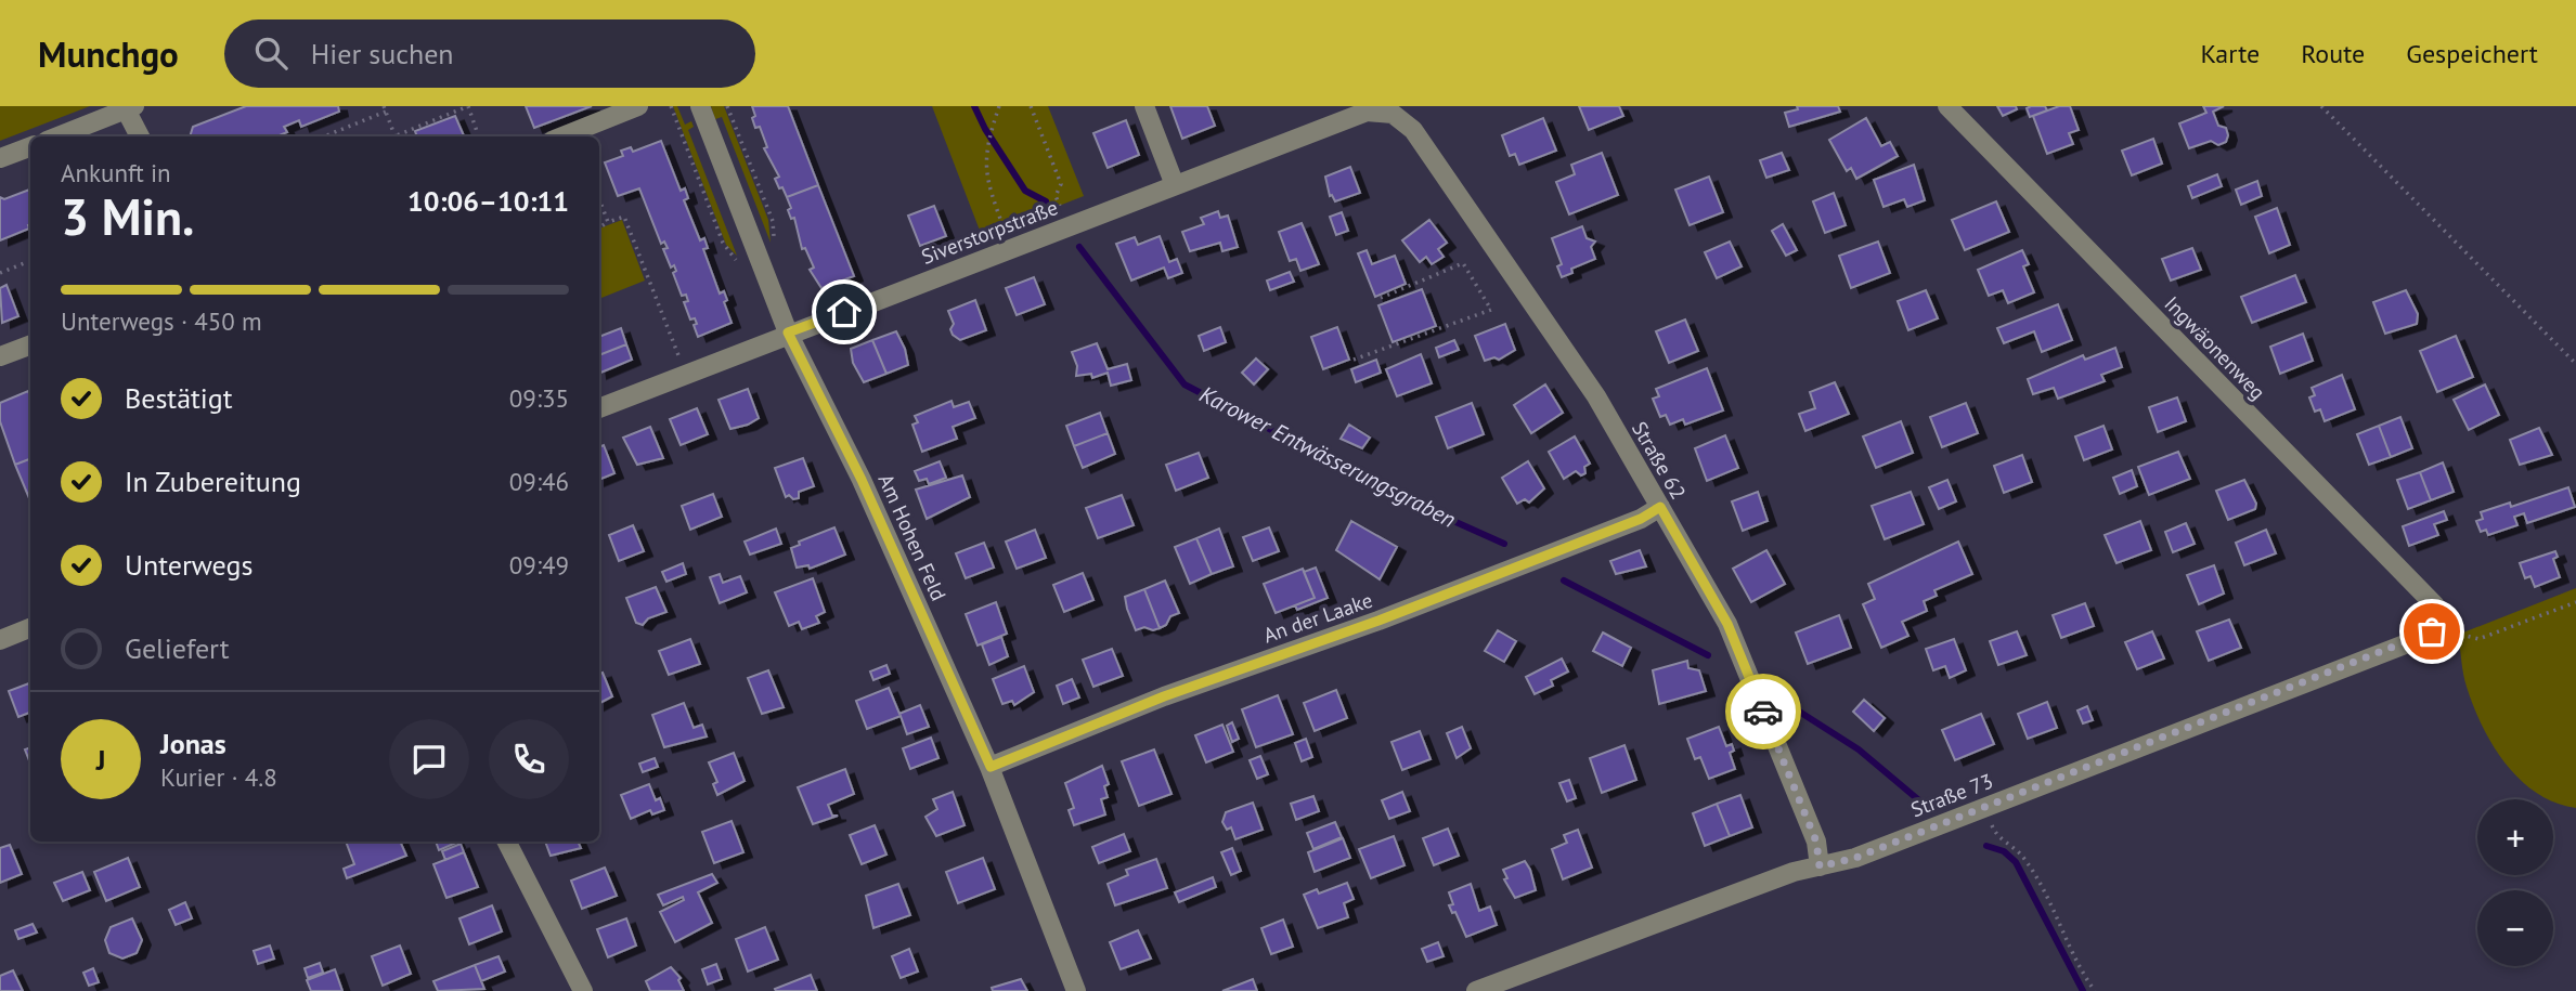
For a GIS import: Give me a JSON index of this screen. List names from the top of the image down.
{
  "streets": {
    "street": [
      "Siverstorpstraße",
      "Ingwäonenweg",
      "Straße 62",
      "Am Hohen Feld",
      "An der Laake",
      "Straße 73"
    ]
  },
  "crossings": [
    ["Siverstorpstraße", "Straße 62"],
    ["Siverstorpstraße", "Am Hohen Feld"],
    ["Ingwäonenweg", "Straße 73"],
    ["Straße 62", "An der Laake"],
    ["Straße 62", "Straße 73"],
    ["Am Hohen Feld", "An der Laake"]
  ],
  "water": ["Karower Entwässerungsgraben"],
  "page": {
    "header": "Munchgo",
    "search": "Hier suchen",
    "nav": ["Karte", "Route", "Gespeichert"],
    "heading": ["3 Min.", "Ankunft in", "10:06–10:11"],
    "panel": ["Jonas", "Kurier · 4.8"],
    "bar": "Unterwegs · 450 m",
    "list": [
      ["Bestätigt", "09:35"],
      ["In Zubereitung", "09:46"],
      ["Unterwegs", "09:49"],
      "Geliefert"
    ],
    "round": "J",
    "map_buttons": ["+", "−"]
  }
}
